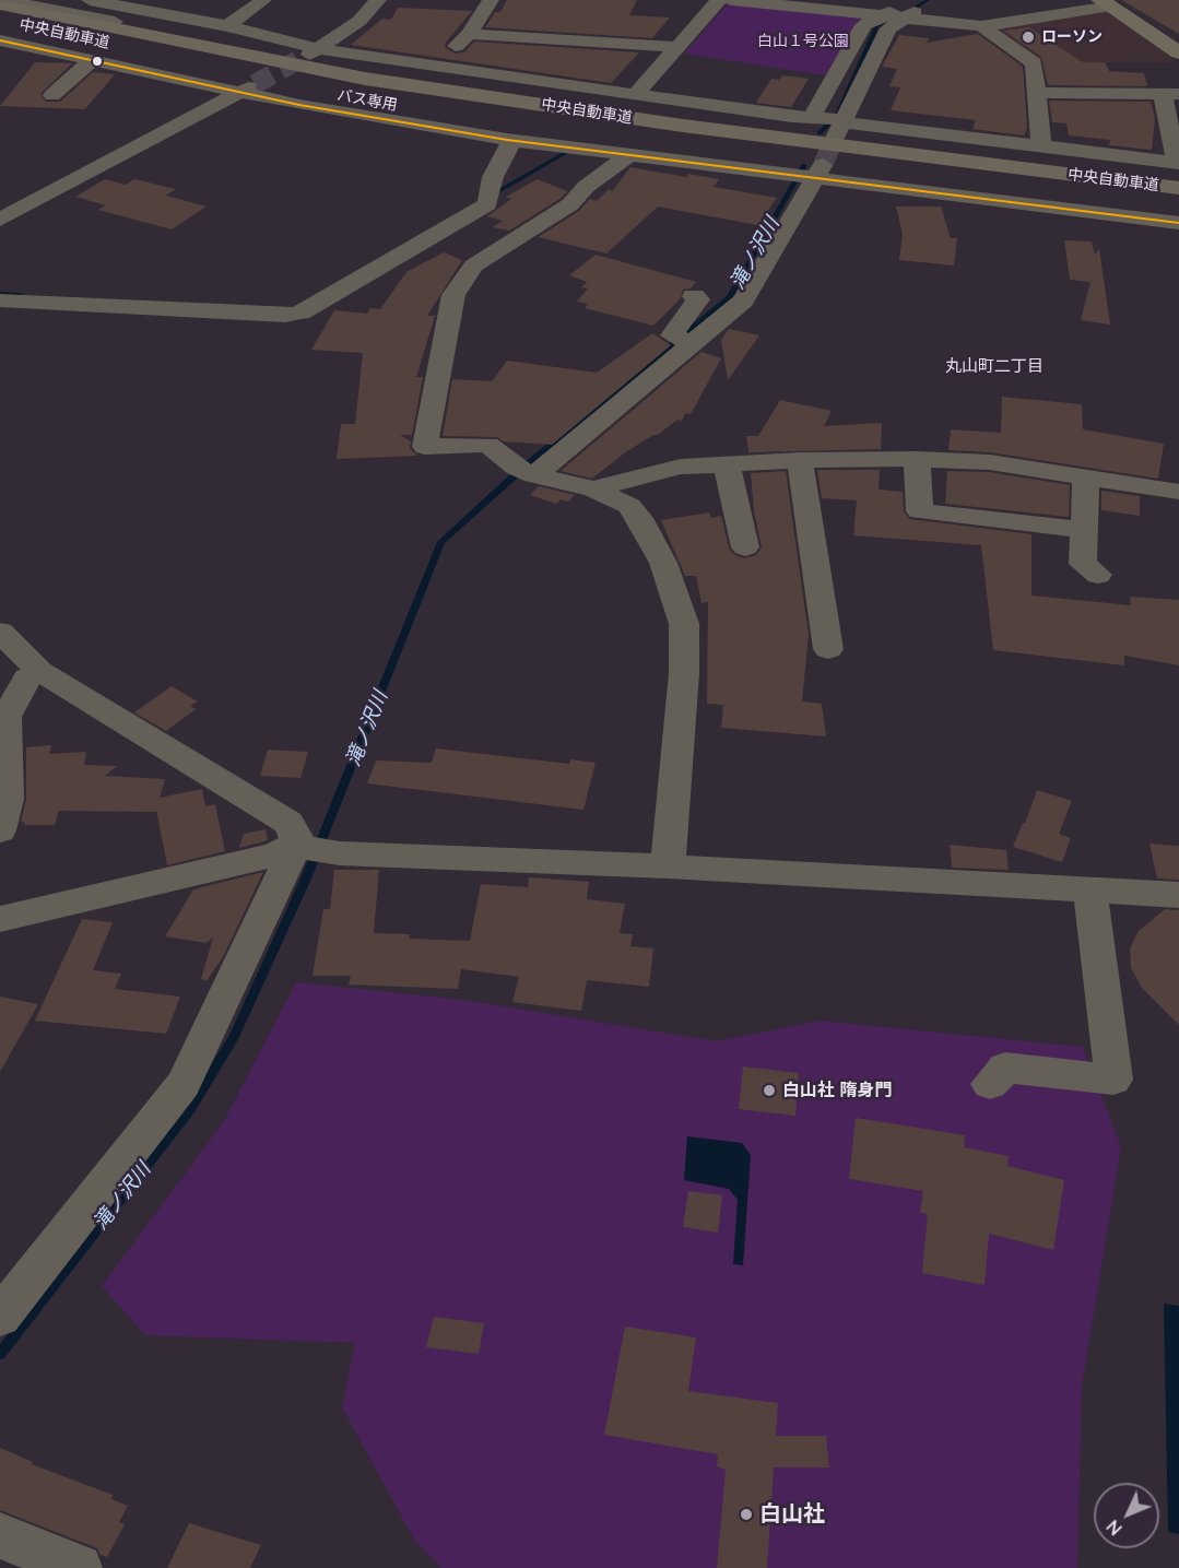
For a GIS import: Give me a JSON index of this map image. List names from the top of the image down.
{
  "streets": {
    "highway": ["中央自動車道"],
    "street": ["バス専用"]
  },
  "crossings": [
    ["中央自動車道", "バス専用"]
  ],
  "districts": ["丸山町二丁目"],
  "water": ["滝ノ沢川"],
  "parks": ["白山１号公園"],
  "places": ["ローソン", "白山社 隋身門", "白山社"],
  "north": "bottom left"
}
